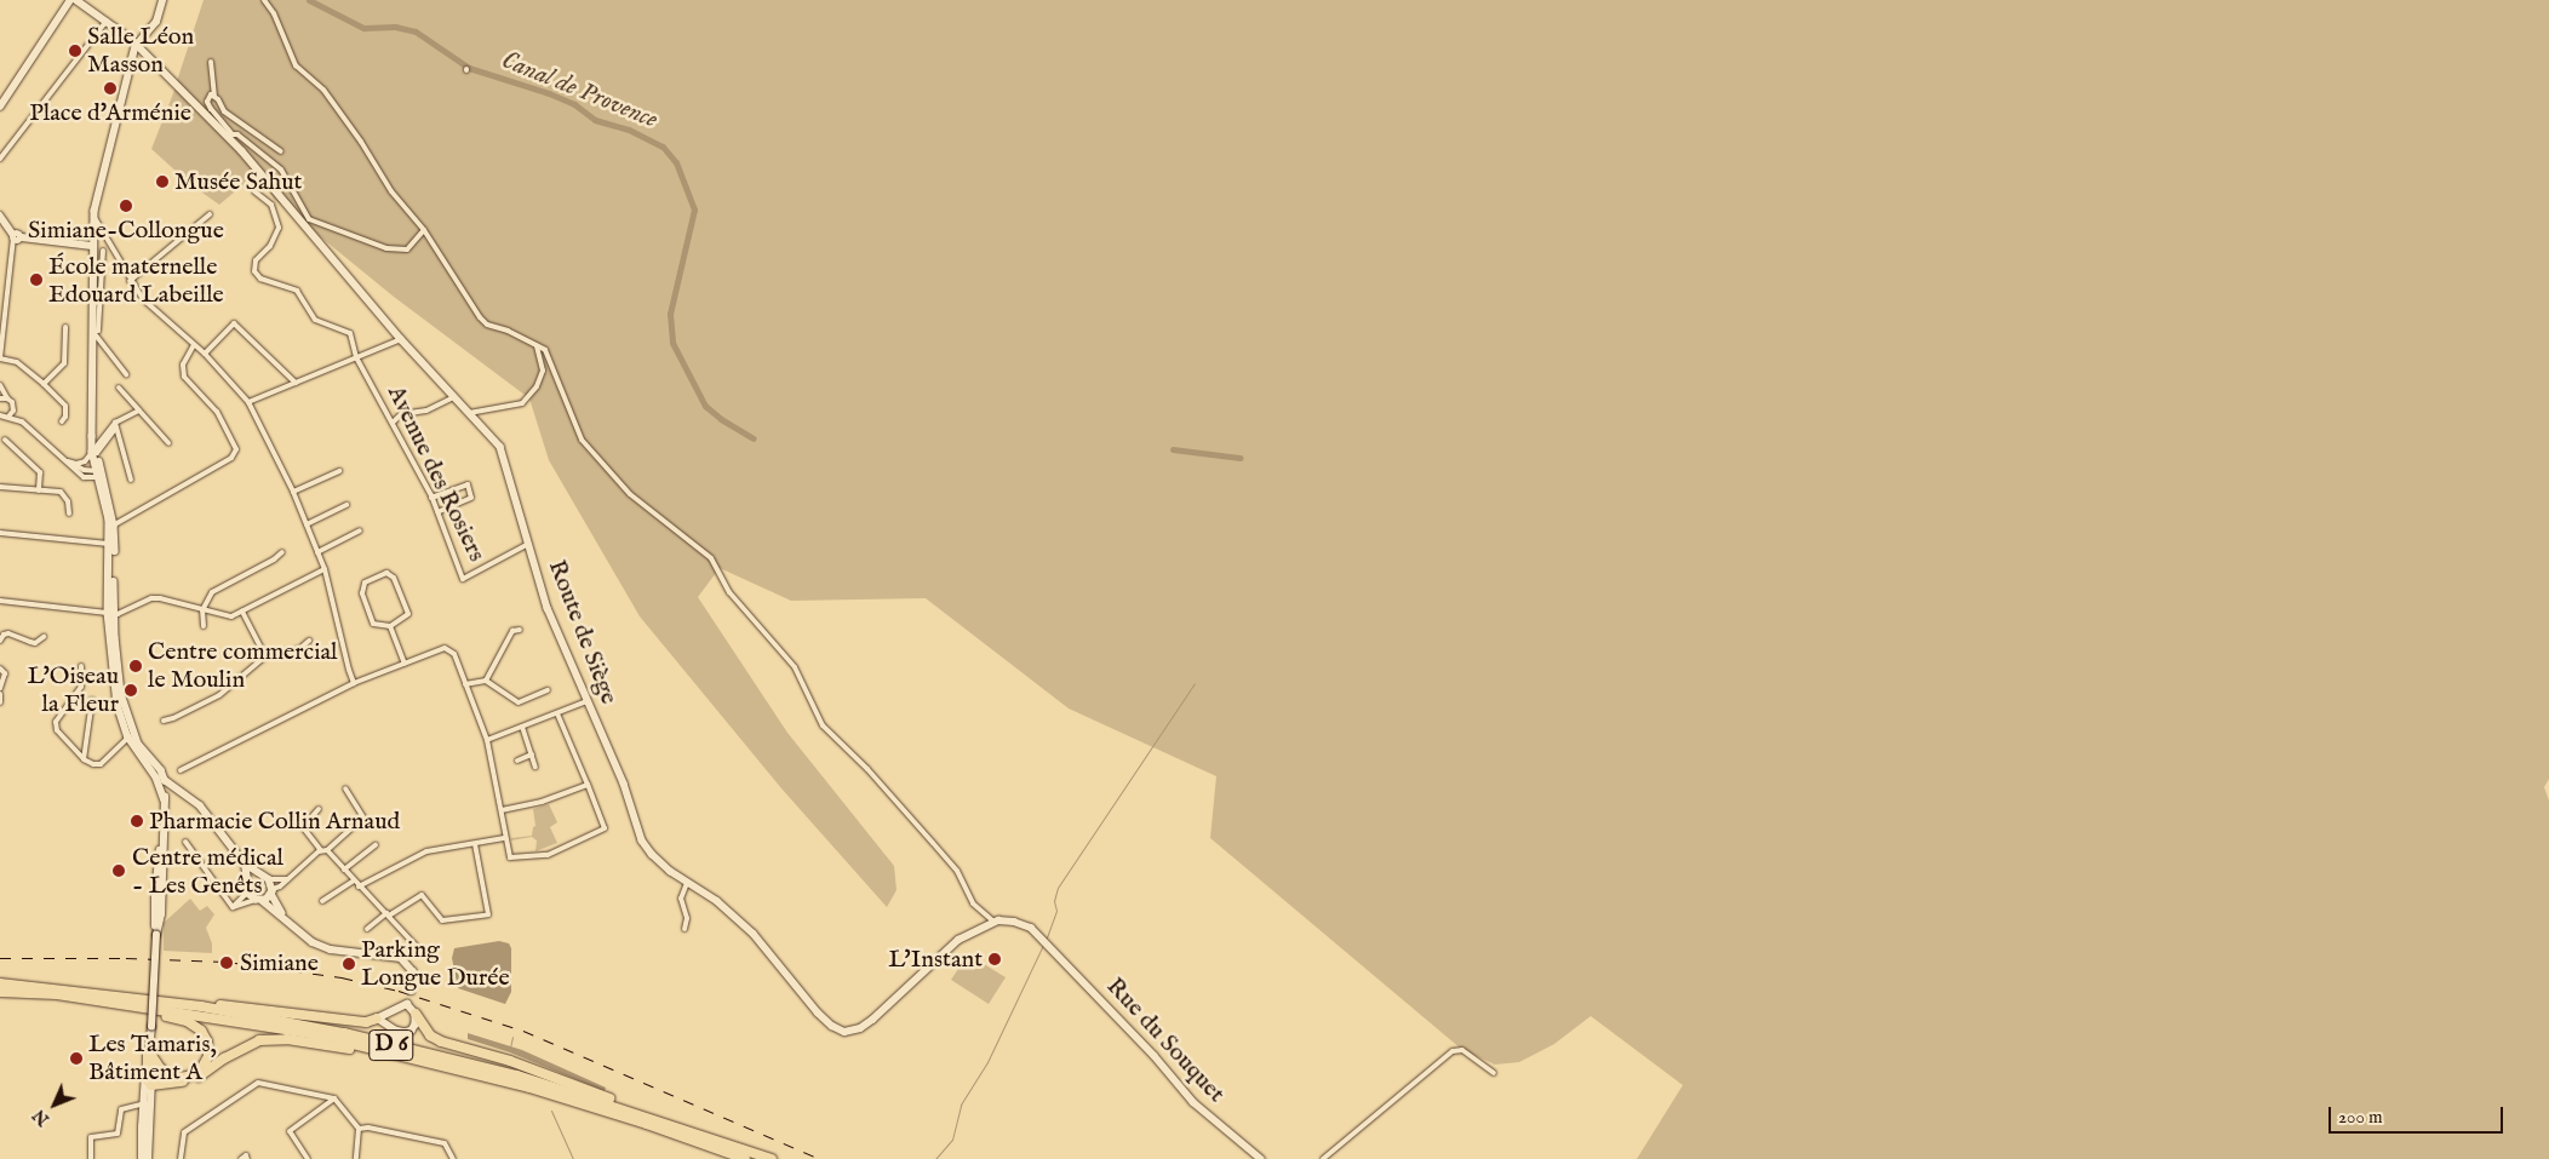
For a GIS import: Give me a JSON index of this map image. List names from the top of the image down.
{
  "streets": {
    "highway": ["D 6"],
    "main road": ["Route de Siège", "Rue du Souquet"],
    "street": ["Avenue des Rosiers"]
  },
  "crossings": [
    ["Avenue des Rosiers", "Route de Siège"],
    ["Route de Siège", "Rue du Souquet"]
  ],
  "water": ["Canal de Provence"],
  "places": [
    "Salle Léon Masson",
    "Place d'Arménie",
    "Musée Sahut",
    "Simiane-Collongue",
    "École maternelle Edouard Labeille",
    "Centre commercial le Moulin",
    "L'Oiseau la Fleur",
    "Pharmacie Collin Arnaud",
    "Centre médical - Les Genêts",
    "L'Instant",
    "Simiane",
    "Parking Longue Durée",
    "Les Tamaris, Bâtiment A"
  ],
  "scale_bar": "200 m",
  "north": "bottom left"
}
